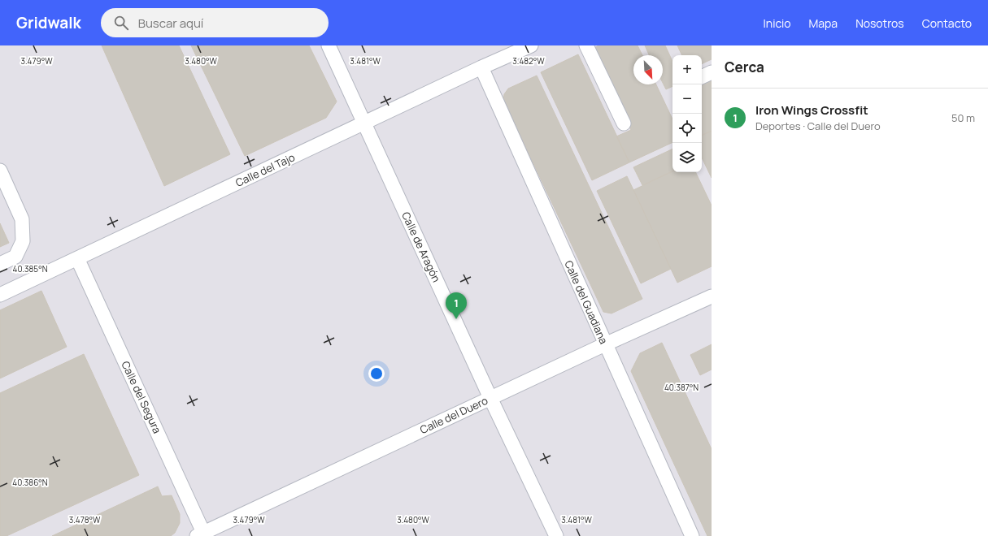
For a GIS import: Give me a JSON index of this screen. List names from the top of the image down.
{
  "streets": {
    "street": [
      "Calle del Tajo",
      "Calle de Aragón",
      "Calle del Guadiana",
      "Calle del Segura",
      "Calle del Duero"
    ]
  },
  "crossings": [
    ["Calle del Tajo", "Calle de Aragón"],
    ["Calle del Tajo", "Calle del Guadiana"],
    ["Calle del Tajo", "Calle del Segura"],
    ["Calle de Aragón", "Calle del Duero"],
    ["Calle del Guadiana", "Calle del Duero"],
    ["Calle del Segura", "Calle del Duero"]
  ],
  "north": "bottom right",
  "page": {
    "header": "Gridwalk",
    "search": "Buscar aquí",
    "nav": [
      "Inicio",
      "Mapa",
      "Nosotros",
      "Contacto"
    ],
    "heading": "Cerca",
    "map_buttons": ["+", "−"],
    "list": [
      {
        "mark": "1",
        "name": "Iron Wings Crossfit",
        "note": "Deportes · Calle del Duero",
        "value": "50 m"
      }
    ],
    "pins": "1"
  },
  "coordinates": [
    "3.479°W",
    "3.480°W",
    "3.481°W",
    "3.482°W",
    "40.385°N",
    "40.387°N",
    "40.386°N",
    "3.478°W"
  ]
}
